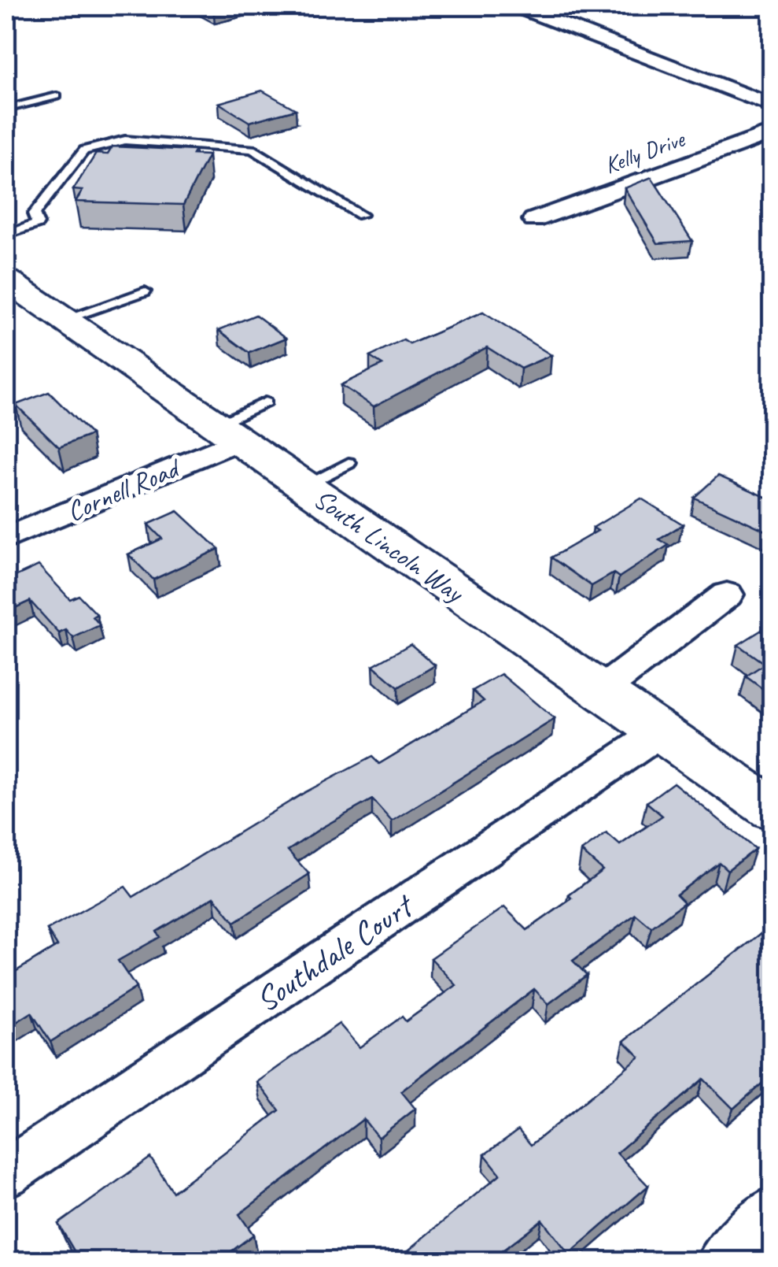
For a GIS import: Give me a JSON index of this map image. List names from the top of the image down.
{
  "streets": {
    "main road": ["South Lincoln Way"],
    "street": ["Kelly Drive", "Cornell Road", "Southdale Court"]
  },
  "crossings": [
    ["Cornell Road", "South Lincoln Way"],
    ["South Lincoln Way", "Southdale Court"]
  ]
}
